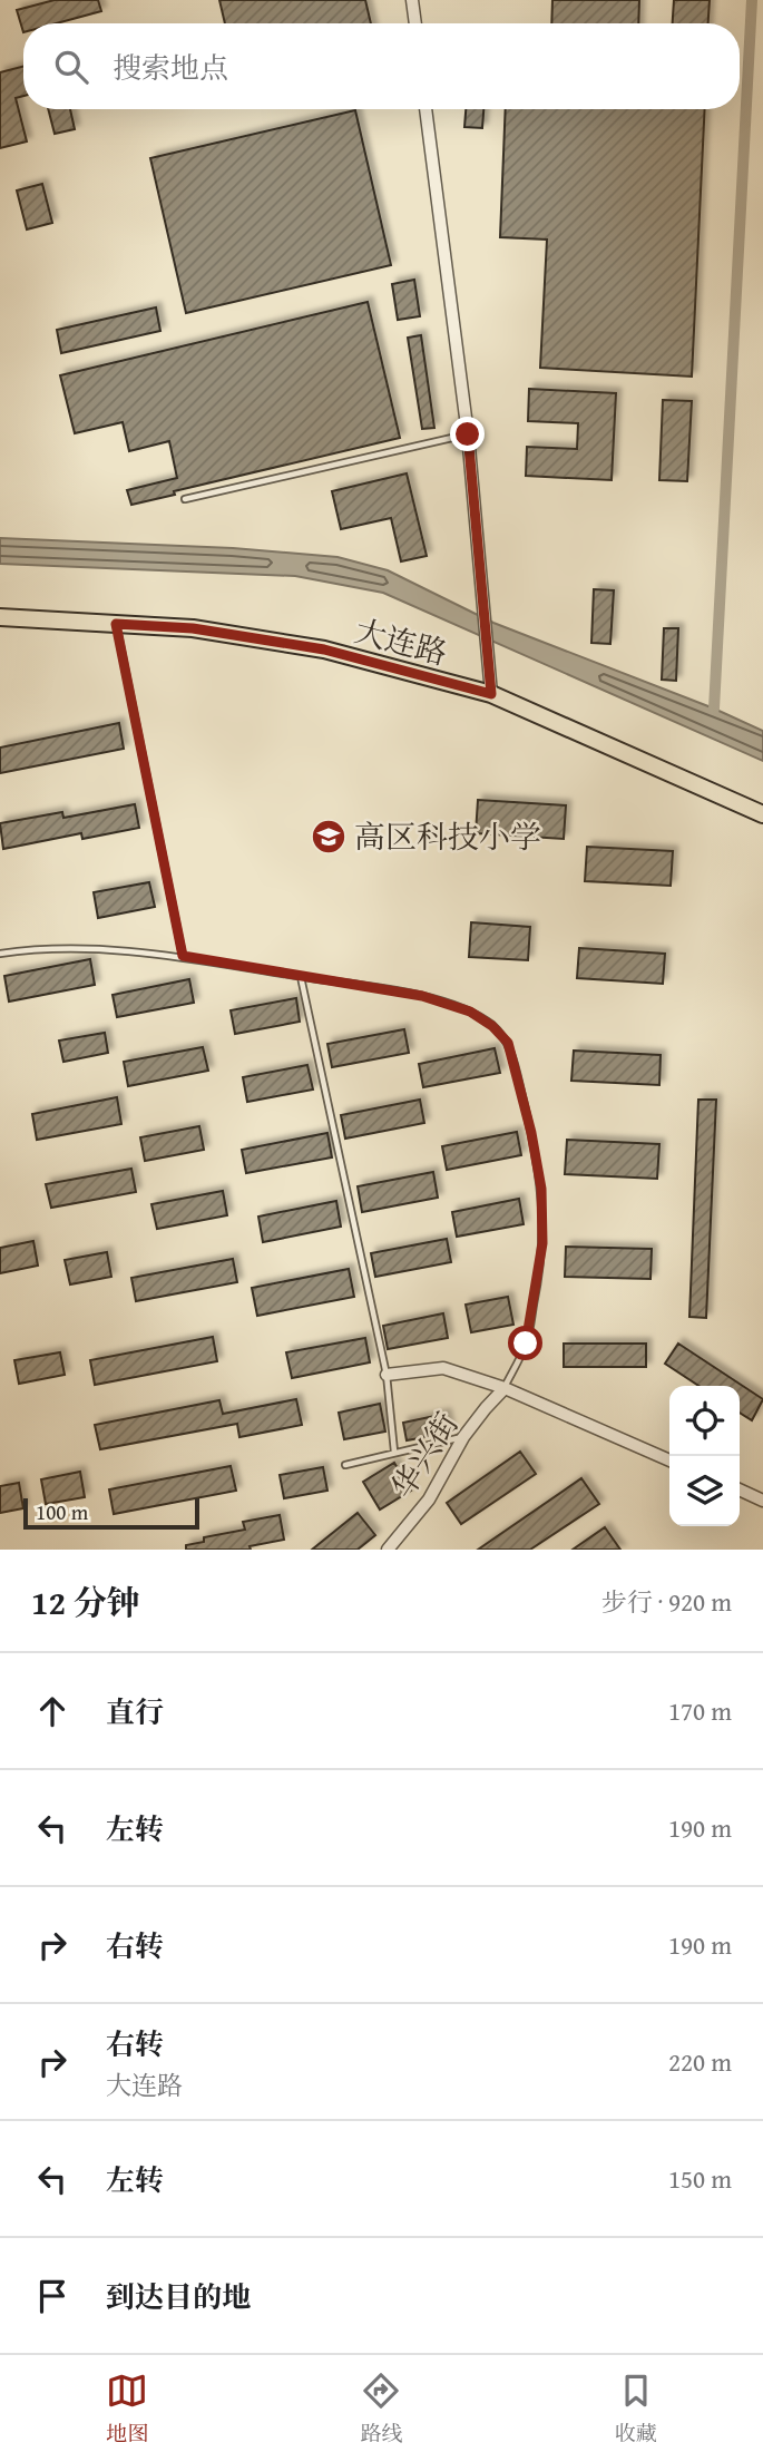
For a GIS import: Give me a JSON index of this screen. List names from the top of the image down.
{
  "streets": {
    "main road": ["大连路"],
    "street": ["华兴街"]
  },
  "places": {
    "school or university": ["高区科技小学"]
  },
  "scale_bar": "100 m",
  "page": {
    "search": "搜索地点",
    "scale": "100 m",
    "heading": ["12 分钟", "步行 · 920 m"],
    "list": [
      ["直行", "170 m"],
      ["左转", "190 m"],
      ["右转", "190 m"],
      ["右转", "大连路", "220 m"],
      ["左转", "150 m"],
      "到达目的地"
    ],
    "nav": ["地图", "路线", "收藏"]
  }
}
